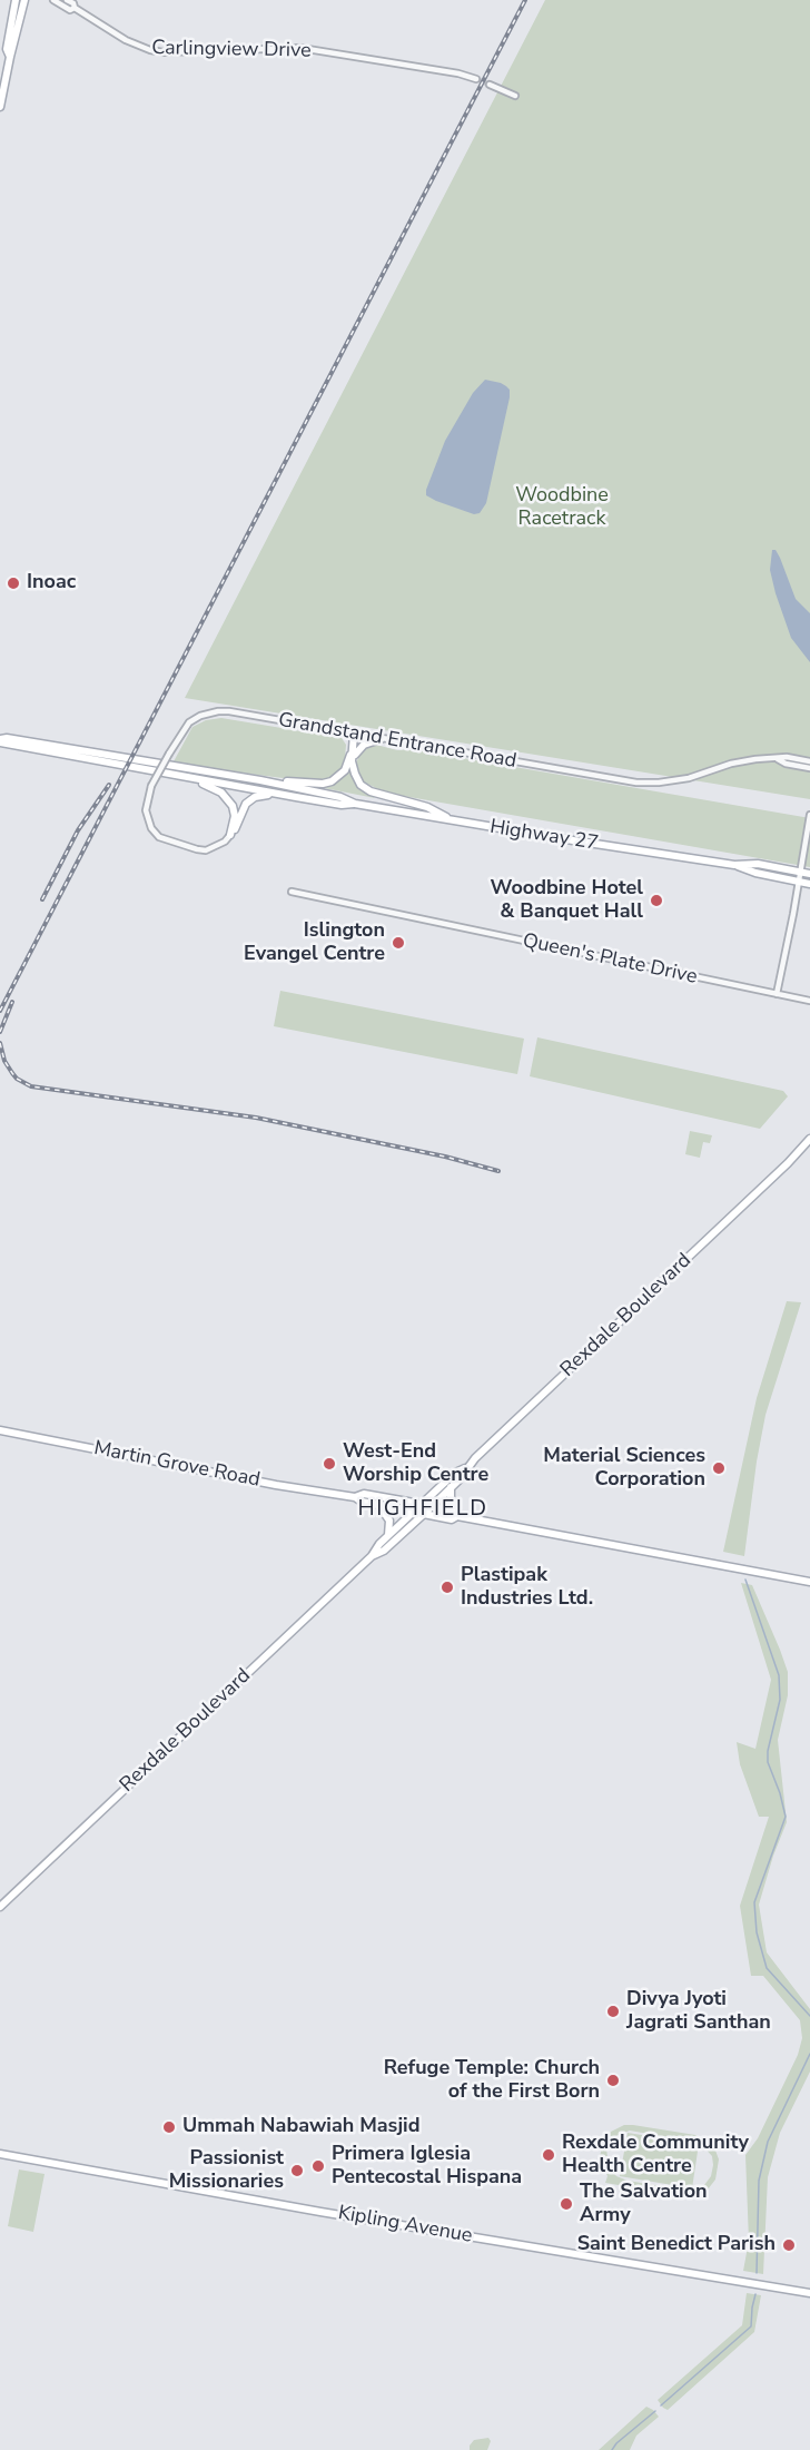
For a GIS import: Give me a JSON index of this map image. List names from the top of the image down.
{
  "streets": {
    "main road": [
      "Highway 27",
      "Rexdale Boulevard",
      "Martin Grove Road",
      "Kipling Avenue"
    ],
    "street": ["Carlingview Drive", "Grandstand Entrance Road", "Queen's Plate Drive"]
  },
  "crossings": [
    ["Rexdale Boulevard", "Martin Grove Road"]
  ],
  "districts": ["HIGHFIELD"],
  "parks": ["Woodbine Racetrack"],
  "places": [
    "Inoac",
    "Woodbine Hotel & Banquet Hall",
    "Islington Evangel Centre",
    "West-End Worship Centre",
    "Material Sciences Corporation",
    "Plastipak Industries Ltd.",
    "Divya Jyoti Jagrati Santhan",
    "Refuge Temple: Church of the First Born",
    "Ummah Nabawiah Masjid",
    "Rexdale Community Health Centre",
    "Primera Iglesia Pentecostal Hispana",
    "Passionist Missionaries",
    "The Salvation Army",
    "Saint Benedict Parish"
  ]
}
